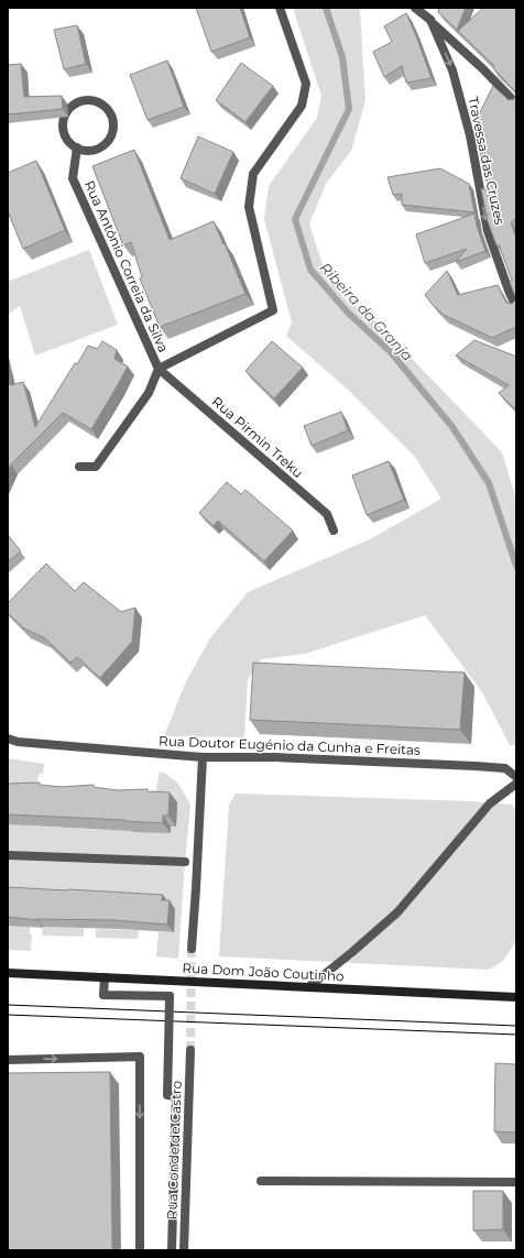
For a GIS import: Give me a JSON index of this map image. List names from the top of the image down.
{
  "streets": {
    "main road": ["Rua Dom João Coutinho"],
    "street": [
      "Travessa das Cruzes",
      "Rua António Correia da Silva",
      "Rua Pirmin Treku",
      "Rua Doutor Eugénio da Cunha e Freitas",
      "Rua Conde de Castro"
    ]
  },
  "crossings": [
    ["Rua António Correia da Silva", "Rua Pirmin Treku"]
  ],
  "one_way": ["Travessa das Cruzes"],
  "water": ["Ribeira da Granja"]
}
